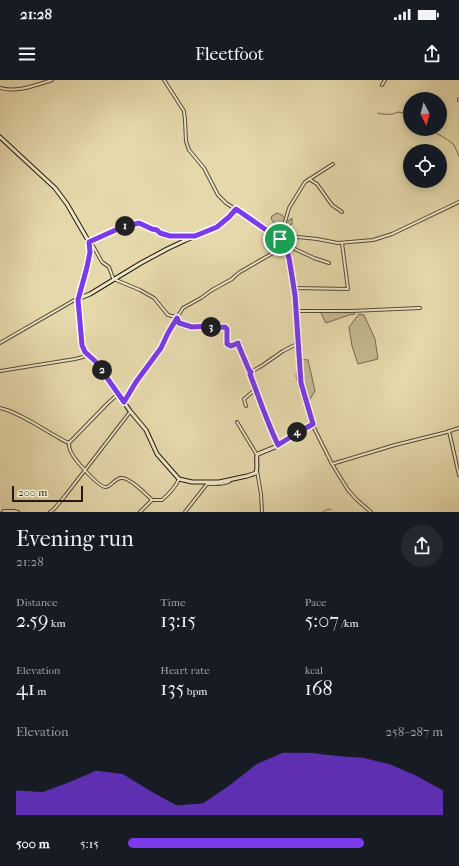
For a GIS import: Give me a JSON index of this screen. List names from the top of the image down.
{
  "scale_bar": "200 m",
  "north": "bottom",
  "page": {
    "status": "21:28",
    "header": "Fleetfoot",
    "pins": [
      "1",
      "3",
      "2",
      "4"
    ],
    "scale": "200 m",
    "heading": ["Evening run", "21:28"],
    "stats": [
      ["Distance", "2.59 km"],
      ["Time", "13:15"],
      ["Pace", "5:07 /km"],
      ["Elevation", "41 m"],
      ["Heart rate", "135 bpm"],
      ["kcal", "168"]
    ],
    "chart": ["Elevation", "258–287 m"],
    "list": [
      {
        "name": "500 m",
        "note": "5:15"
      }
    ]
  }
}
